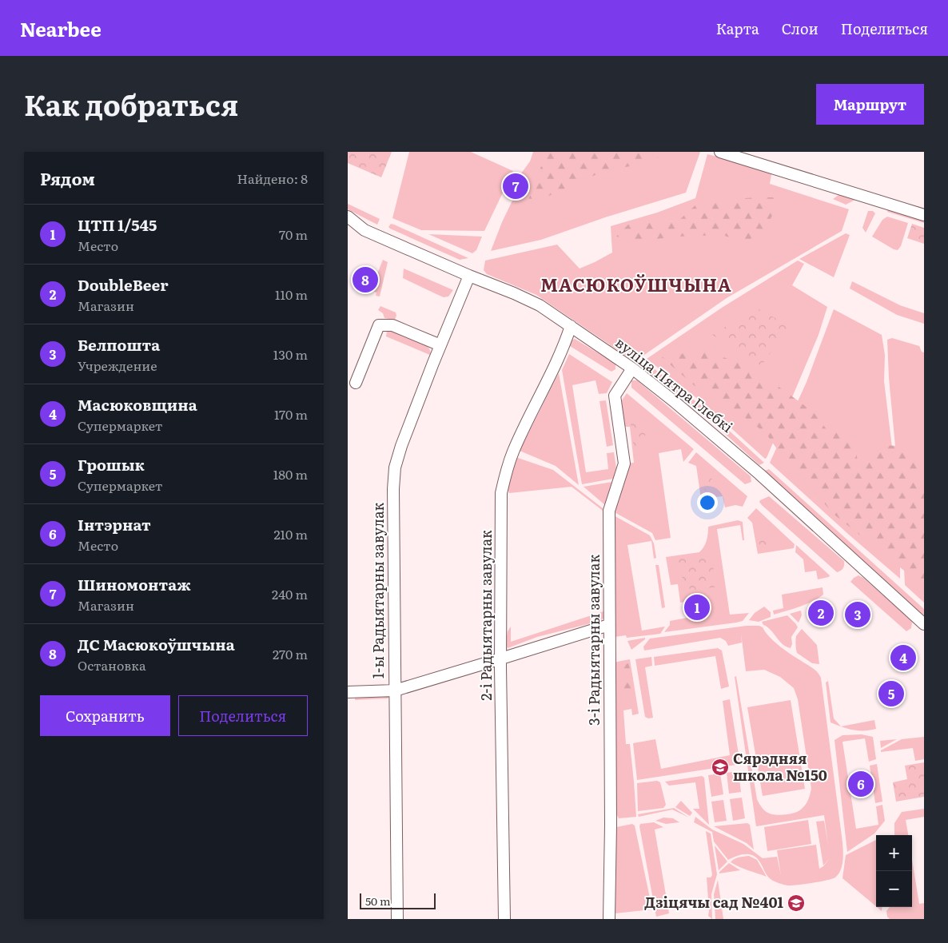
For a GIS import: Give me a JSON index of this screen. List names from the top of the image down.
{
  "streets": {
    "street": [
      "вуліца Пятра Глебкі",
      "1-ы Радыятарны завулак",
      "2-і Радыятарны завулак",
      "3-і Радыятарны завулак"
    ]
  },
  "crossings": [
    ["вуліца Пятра Глебкі", "1-ы Радыятарны завулак"],
    ["вуліца Пятра Глебкі", "2-і Радыятарны завулак"],
    ["вуліца Пятра Глебкі", "3-і Радыятарны завулак"]
  ],
  "districts": ["МАСЮКОЎШЧЫНА"],
  "places": {
    "school or university": ["Сярэдняя школа №150", "Дзіцячы сад №401"]
  },
  "scale_bar": "50 m",
  "page": {
    "header": "Nearbee",
    "nav": ["Карта", "Слои", "Поделиться"],
    "title": "Как добраться",
    "buttons": [
      "Маршрут",
      ["Сохранить", "Поделиться"]
    ],
    "heading": ["Рядом", "Найдено: 8"],
    "pins": [
      "7",
      "8",
      "1",
      "2",
      "3",
      "4",
      "5",
      "6"
    ],
    "list": [
      {
        "mark": "1",
        "name": "ЦТП 1/545",
        "note": "Место",
        "value": "70 m"
      },
      {
        "mark": "2",
        "name": "DoubleBeer",
        "note": "Магазин",
        "value": "110 m"
      },
      {
        "mark": "3",
        "name": "Белпошта",
        "note": "Учреждение",
        "value": "130 m"
      },
      {
        "mark": "4",
        "name": "Масюковщина",
        "note": "Супермаркет",
        "value": "170 m"
      },
      {
        "mark": "5",
        "name": "Грошык",
        "note": "Супермаркет",
        "value": "180 m"
      },
      {
        "mark": "6",
        "name": "Інтэрнат",
        "note": "Место",
        "value": "210 m"
      },
      {
        "mark": "7",
        "name": "Шиномонтаж",
        "note": "Магазин",
        "value": "240 m"
      },
      {
        "mark": "8",
        "name": "ДС Масюкоўшчына",
        "note": "Остановка",
        "value": "270 m"
      }
    ],
    "map_buttons": ["+", "−"],
    "scale": "50 m"
  }
}
